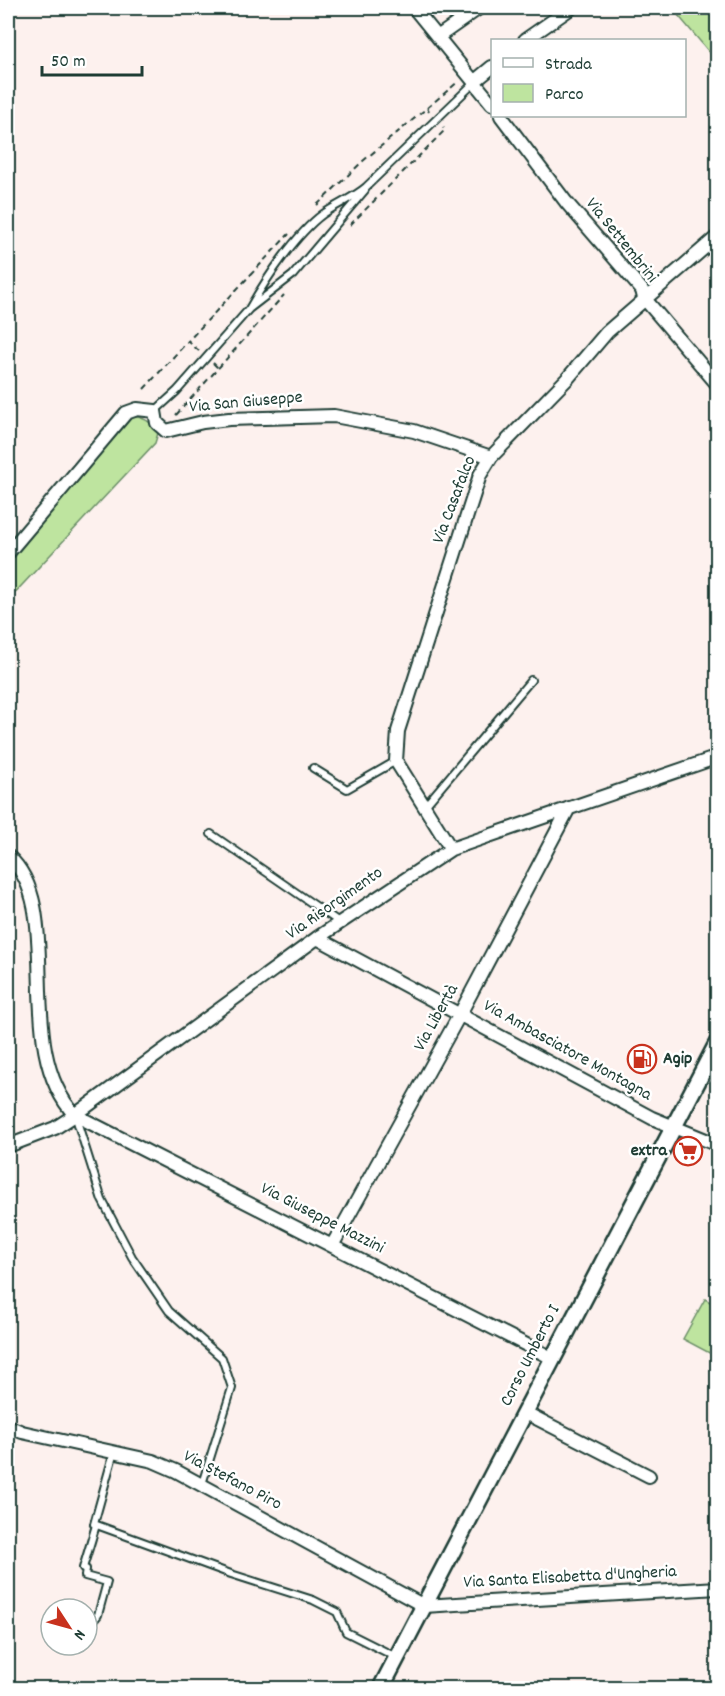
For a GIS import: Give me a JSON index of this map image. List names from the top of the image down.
{
  "streets": {
    "street": [
      "Via Settembrini",
      "Via San Giuseppe",
      "Via Casafalco",
      "Via Risorgimento",
      "Via Libertà",
      "Via Ambasciatore Montagna",
      "Via Giuseppe Mazzini",
      "Corso Umberto I",
      "Via Stefano Piro",
      "Via Santa Elisabetta d'Ungheria"
    ]
  },
  "crossings": [
    ["Via Settembrini", "Via Casafalco"],
    ["Via San Giuseppe", "Via Casafalco"],
    ["Via Risorgimento", "Via Libertà"],
    ["Via Risorgimento", "Via Ambasciatore Montagna"],
    ["Via Risorgimento", "Via Giuseppe Mazzini"],
    ["Via Libertà", "Via Ambasciatore Montagna"],
    ["Via Libertà", "Via Giuseppe Mazzini"],
    ["Via Ambasciatore Montagna", "Corso Umberto I"],
    ["Via Giuseppe Mazzini", "Corso Umberto I"],
    ["Corso Umberto I", "Via Stefano Piro"],
    ["Corso Umberto I", "Via Santa Elisabetta d'Ungheria"],
    ["Via Stefano Piro", "Via Santa Elisabetta d'Ungheria"]
  ],
  "places": {
    "fuel station": ["Agip"],
    "supermarket": ["extra"]
  },
  "legend": ["Strada", "Parco"],
  "scale_bar": "50 m",
  "north": "bottom right"
}
